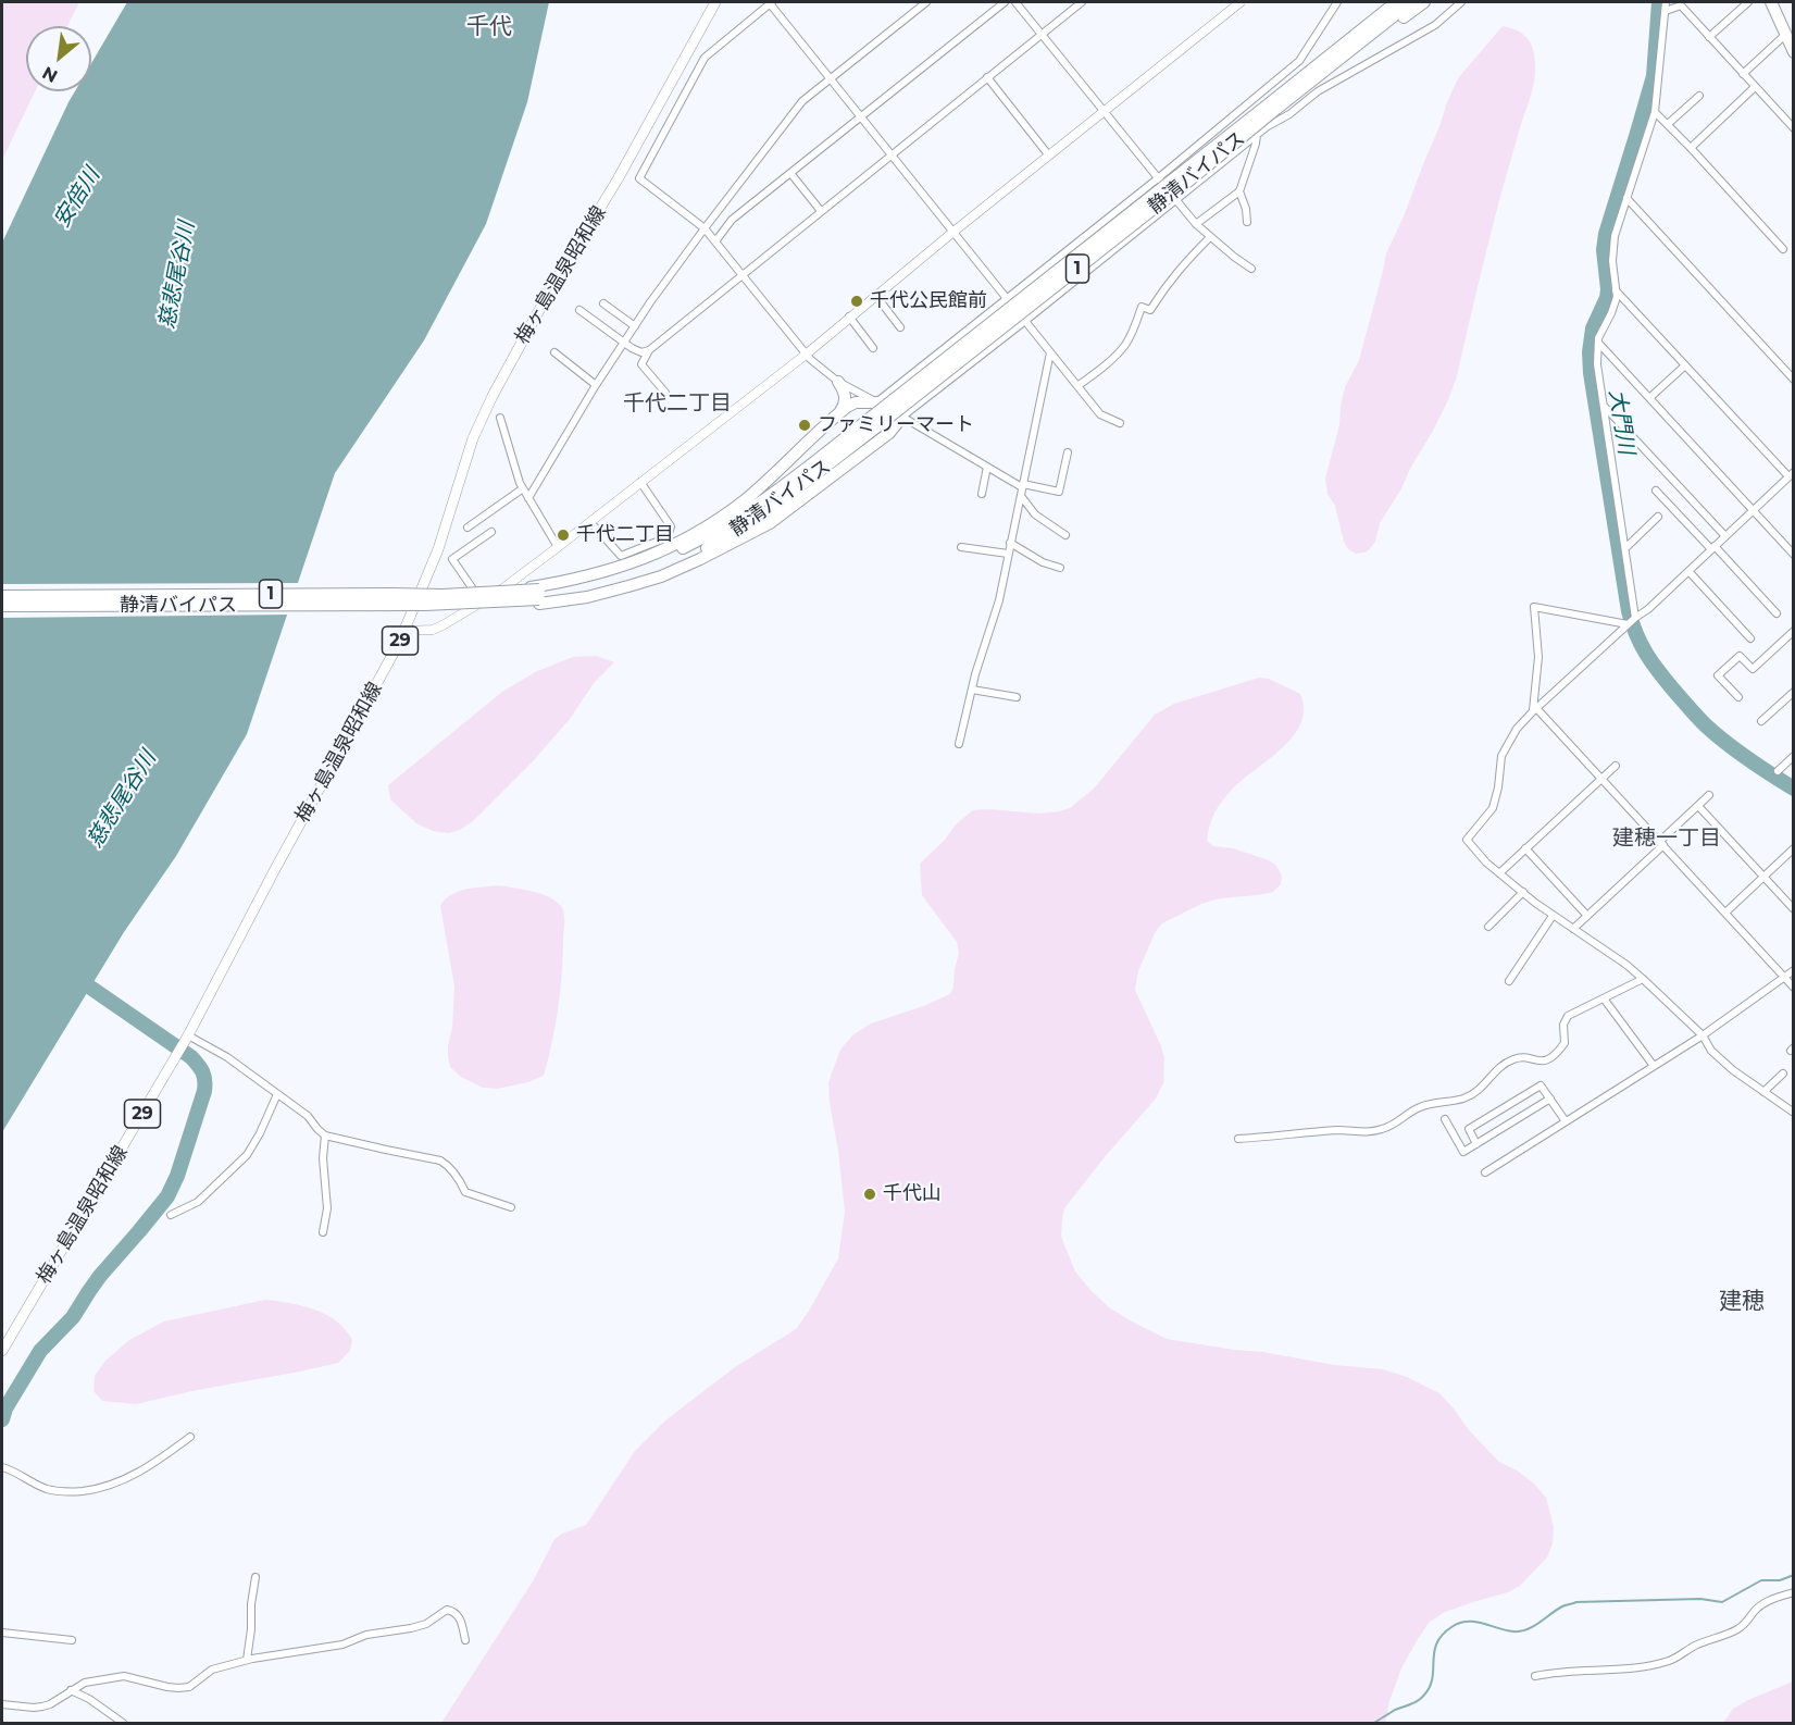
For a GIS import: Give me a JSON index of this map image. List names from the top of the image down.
{
  "streets": {
    "highway": ["静清バイパス", "1"],
    "main road": ["梅ヶ島温泉昭和線", "29"]
  },
  "crossings": [
    ["静清バイパス", "1"]
  ],
  "districts": [
    "千代",
    "千代二丁目",
    "建穂一丁目",
    "建穂"
  ],
  "water": ["安倍川", "慈悲尾谷川", "大門川"],
  "places": [
    "千代公民館前",
    "ファミリーマート",
    "千代二丁目",
    "千代山"
  ],
  "north": "bottom left"
}
